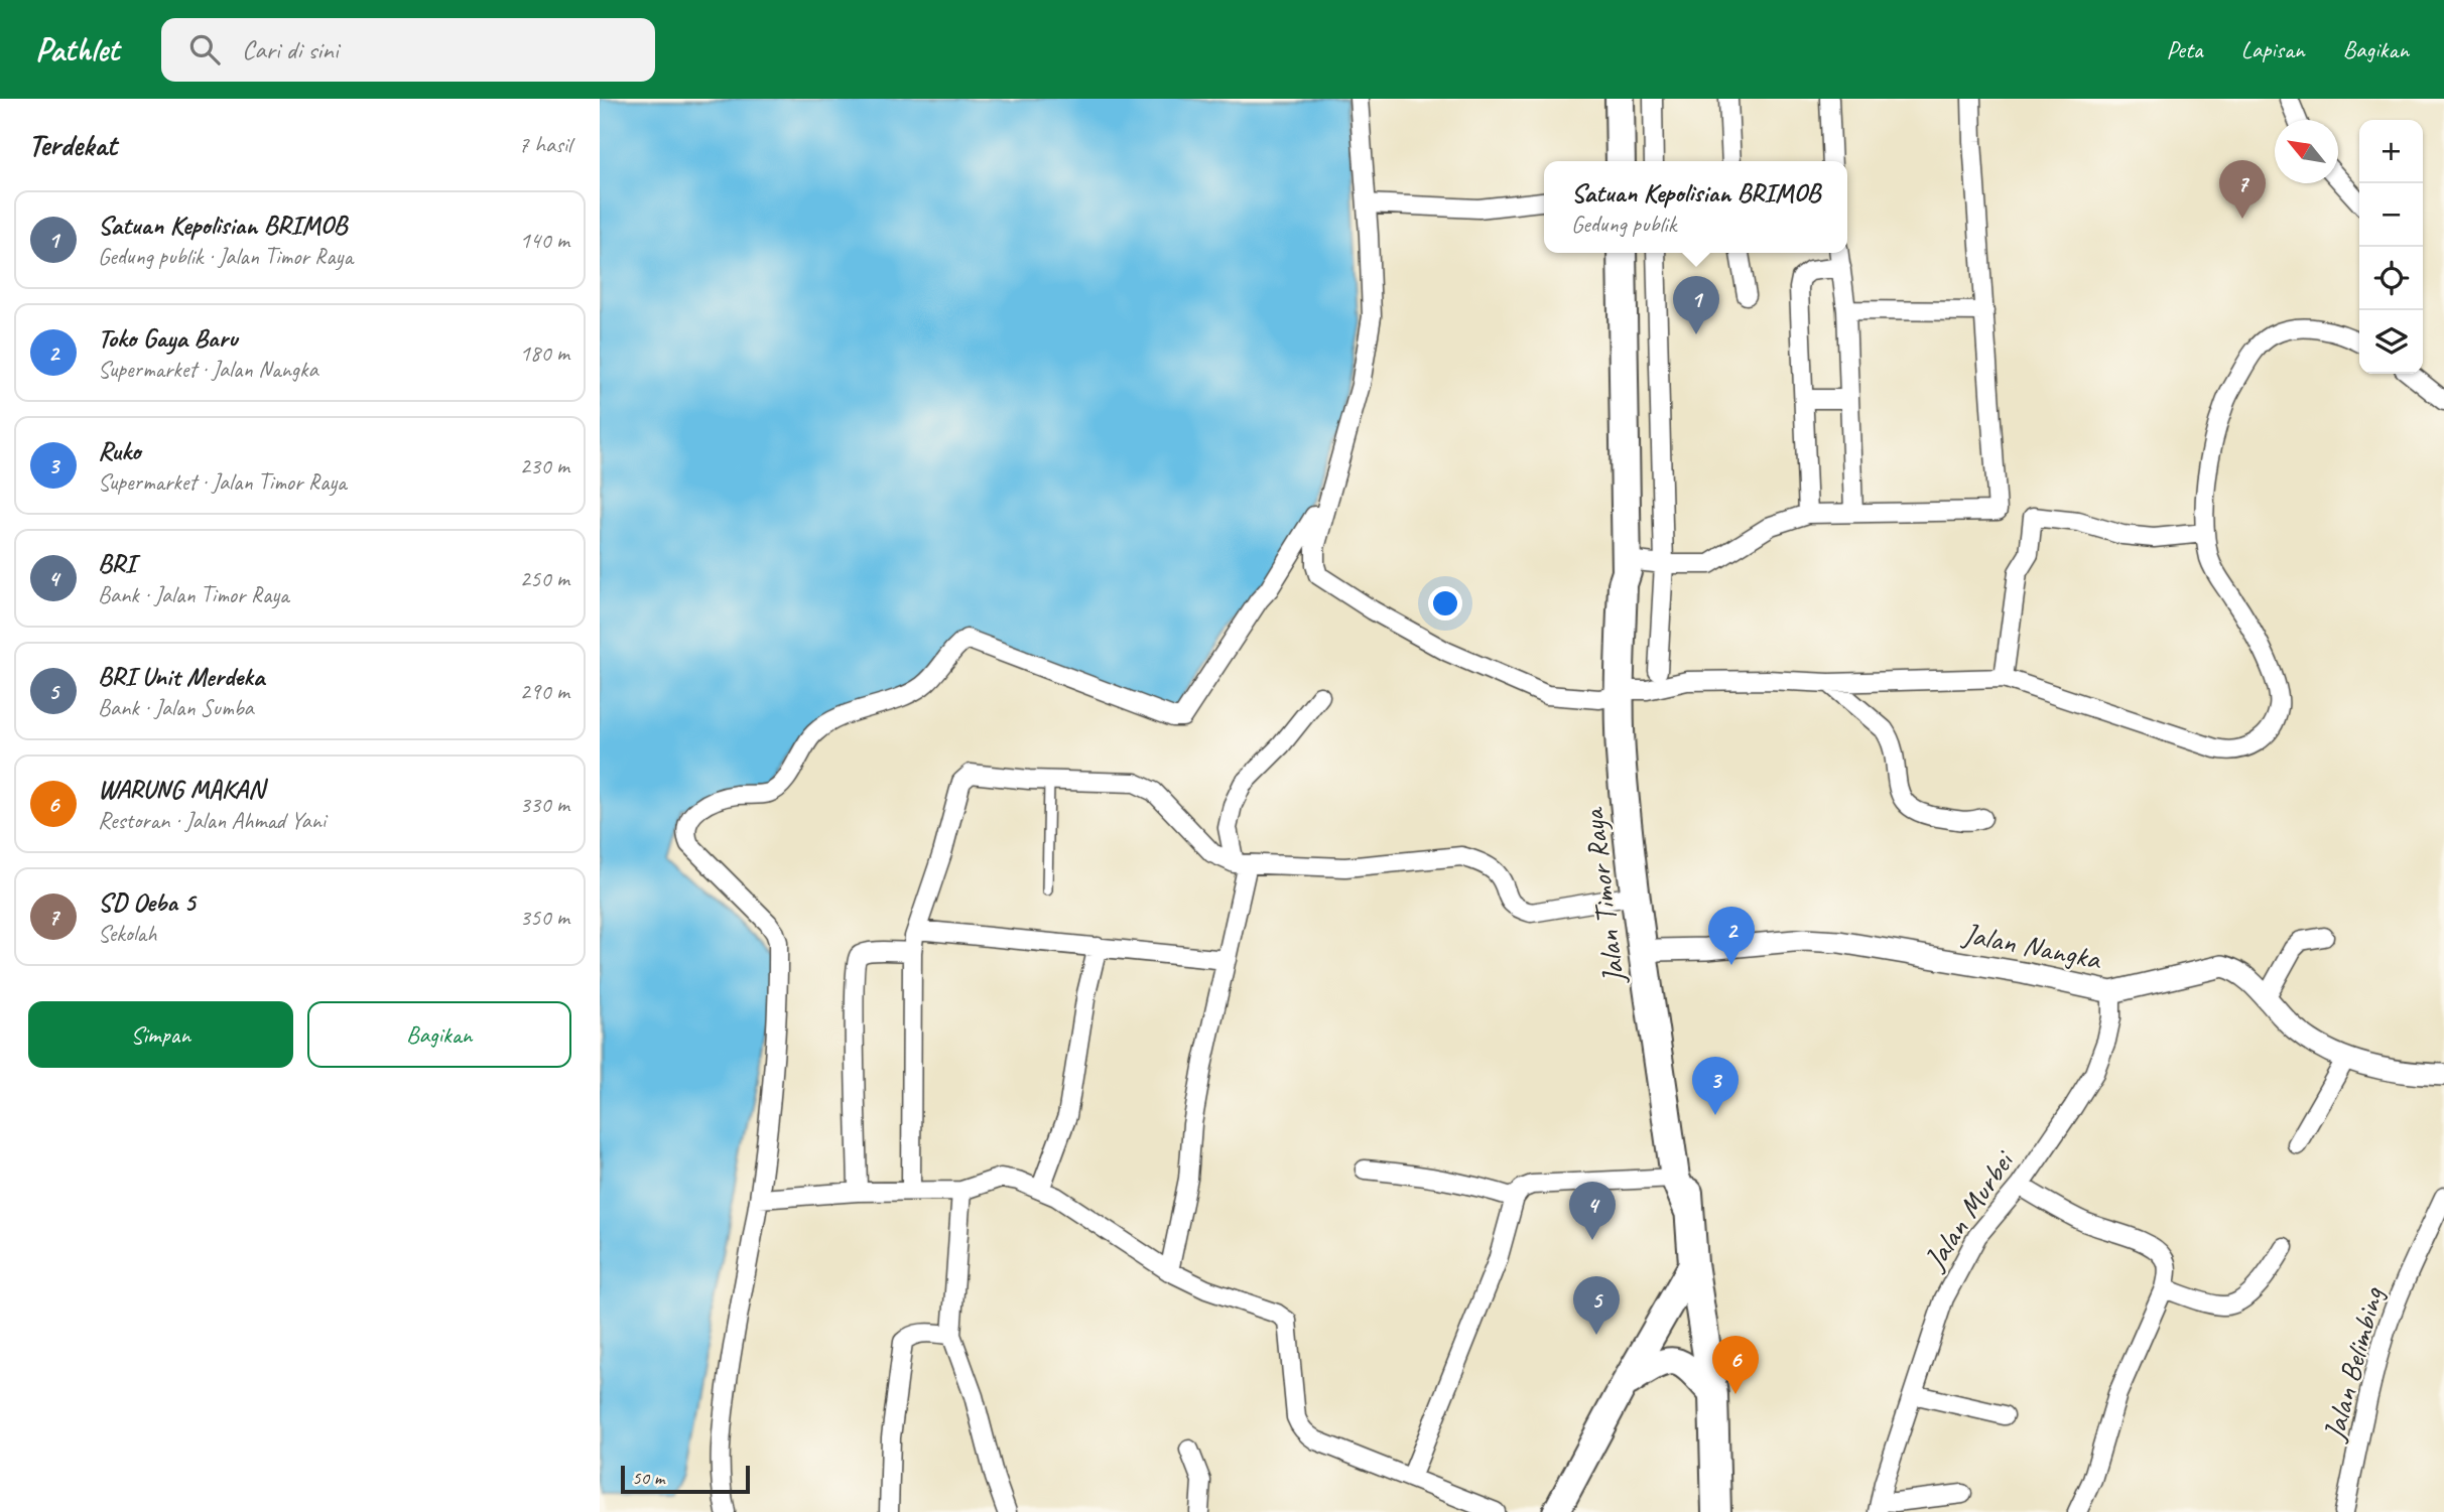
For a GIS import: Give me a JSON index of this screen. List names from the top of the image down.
{
  "streets": {
    "highway": ["Jalan Timor Raya"],
    "street": ["Jalan Nangka", "Jalan Murbei", "Jalan Belimbing"]
  },
  "crossings": [
    ["Jalan Timor Raya", "Jalan Nangka"],
    ["Jalan Nangka", "Jalan Murbei"]
  ],
  "scale_bar": "50 m",
  "north": "top left",
  "page": {
    "header": "Pathlet",
    "search": "Cari di sini",
    "nav": ["Peta", "Lapisan", "Bagikan"],
    "heading": ["Terdekat", "7 hasil"],
    "map_buttons": ["+", "−"],
    "pins": [
      "7",
      "1",
      "2",
      "3",
      "4",
      "5",
      "6"
    ],
    "popup": ["Satuan Kepolisian BRIMOB", "Gedung publik"],
    "list": [
      {
        "mark": "1",
        "name": "Satuan Kepolisian BRIMOB",
        "note": "Gedung publik · Jalan Timor Raya",
        "value": "140 m"
      },
      {
        "mark": "2",
        "name": "Toko Gaya Baru",
        "note": "Supermarket · Jalan Nangka",
        "value": "180 m"
      },
      {
        "mark": "3",
        "name": "Ruko",
        "note": "Supermarket · Jalan Timor Raya",
        "value": "230 m"
      },
      {
        "mark": "4",
        "name": "BRI",
        "note": "Bank · Jalan Timor Raya",
        "value": "250 m"
      },
      {
        "mark": "5",
        "name": "BRI Unit Merdeka",
        "note": "Bank · Jalan Sumba",
        "value": "290 m"
      },
      {
        "mark": "6",
        "name": "WARUNG MAKAN",
        "note": "Restoran · Jalan Ahmad Yani",
        "value": "330 m"
      },
      {
        "mark": "7",
        "name": "SD Oeba 5",
        "note": "Sekolah",
        "value": "350 m"
      }
    ],
    "buttons": ["Simpan", "Bagikan"],
    "scale": "50 m"
  }
}
